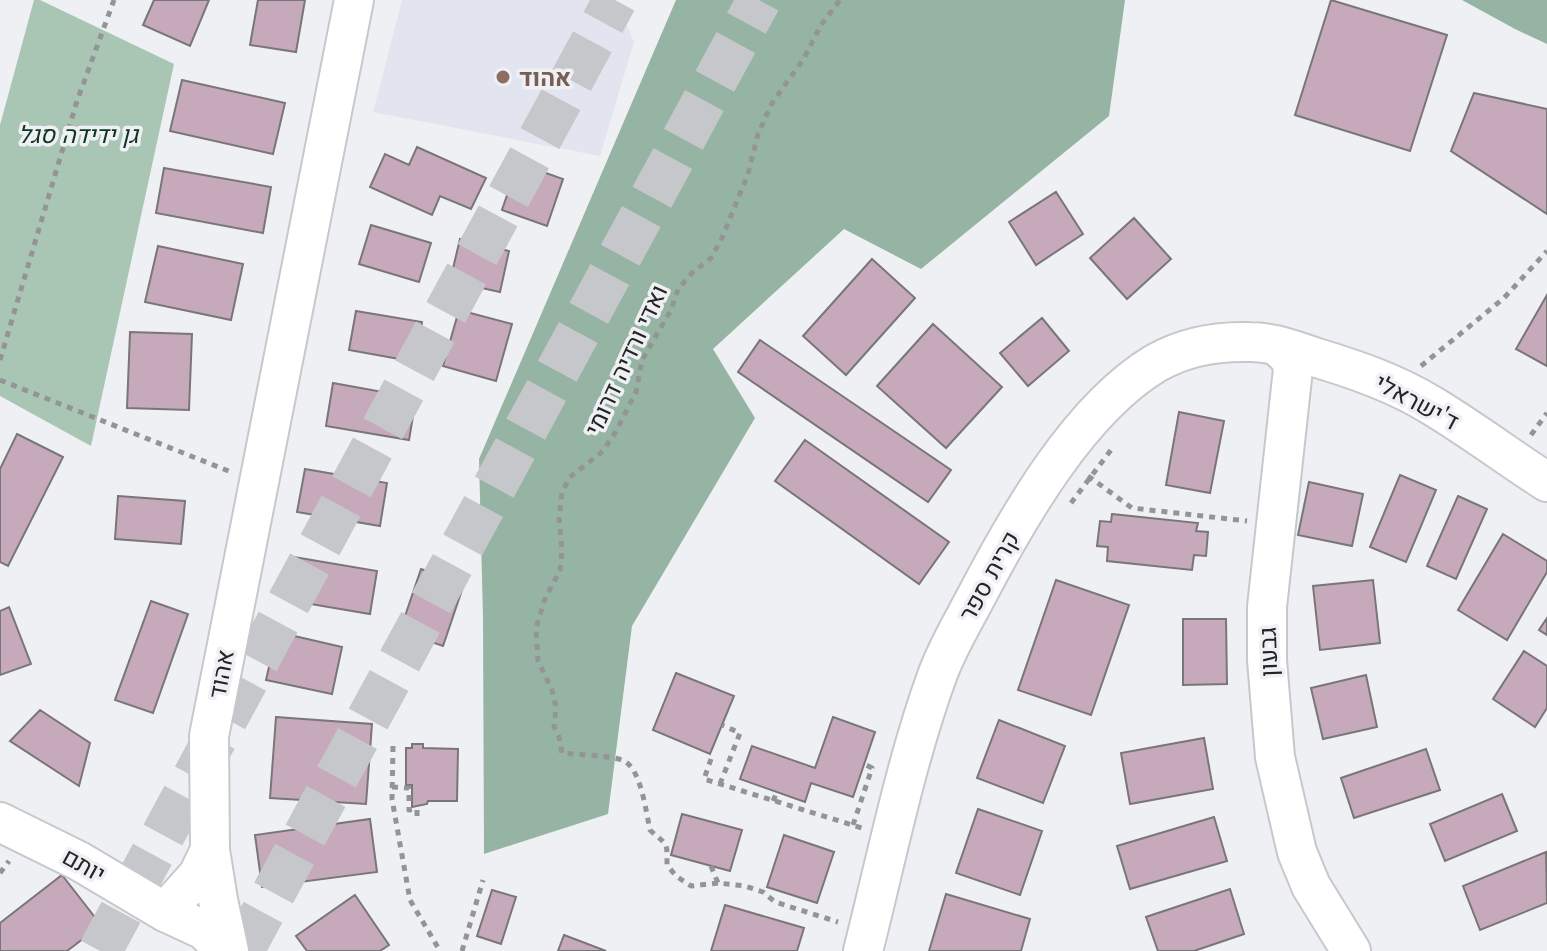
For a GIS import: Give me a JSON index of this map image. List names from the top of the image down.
{
  "streets": {
    "street": [
      "ד'ישראלי",
      "קרית ספר",
      "גבעון",
      "אהוד",
      "יותם"
    ],
    "path": ["ואדי ורדיה דרומי"]
  },
  "crossings": [
    ["ד'ישראלי", "קרית ספר"],
    ["ד'ישראלי", "גבעון"],
    ["קרית ספר", "גבעון"],
    ["אהוד", "יותם"]
  ],
  "parks": ["גן ידידה סגל"],
  "places": ["אהוד"]
}
